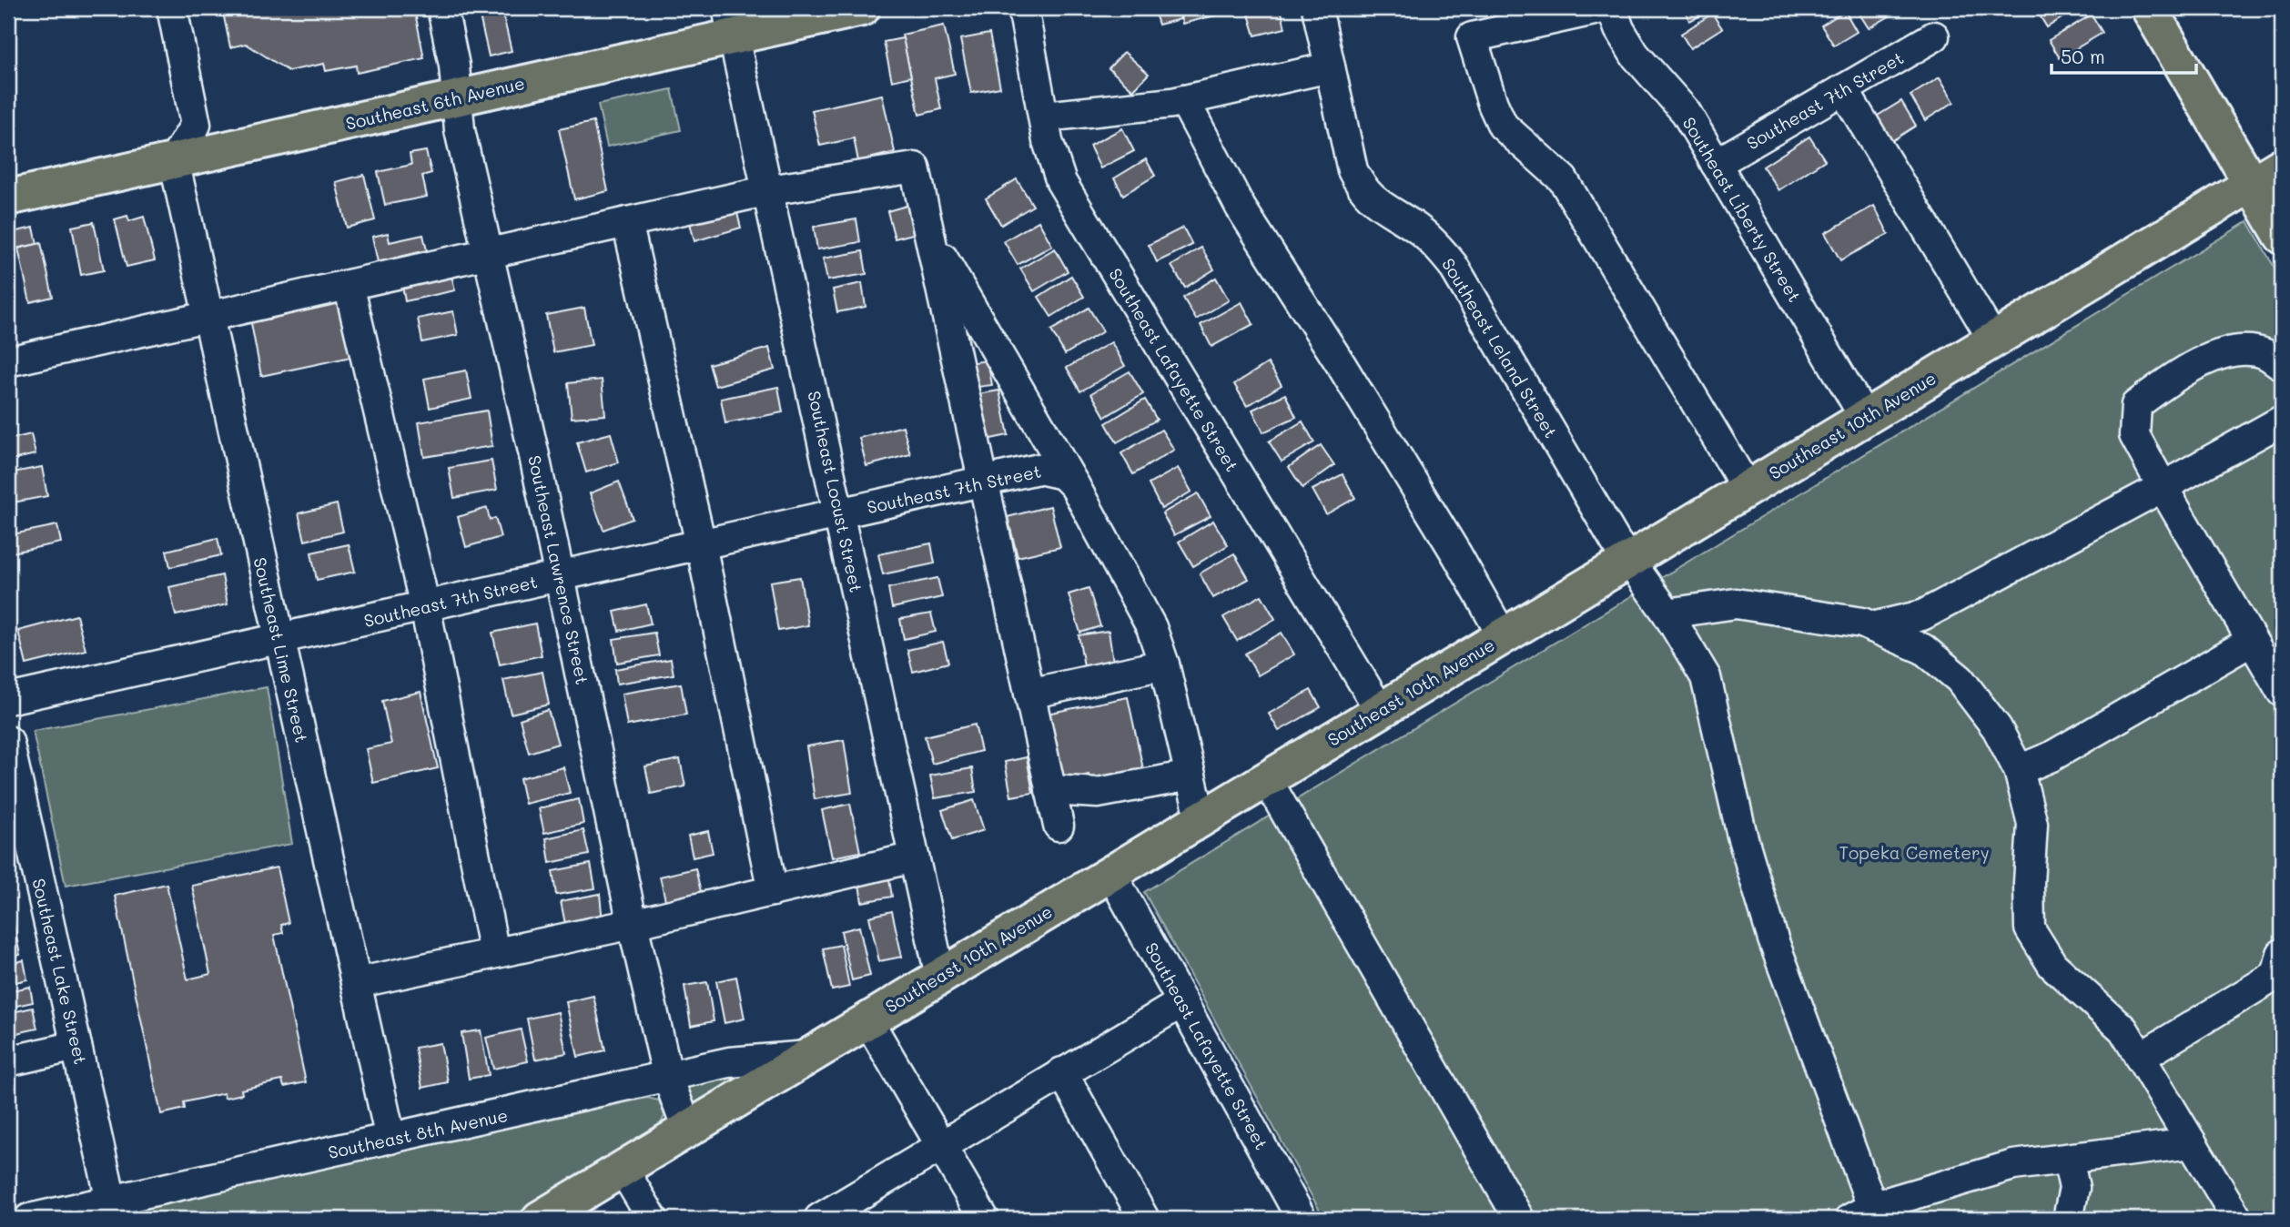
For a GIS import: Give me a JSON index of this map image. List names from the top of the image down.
{
  "streets": {
    "main road": ["Southeast 6th Avenue", "Southeast 10th Avenue"],
    "street": [
      "Southeast 7th Street",
      "Southeast Liberty Street",
      "Southeast Leland Street",
      "Southeast Lafayette Street",
      "Southeast Locust Street",
      "Southeast Lawrence Street",
      "Southeast Lime Street",
      "Southeast Lake Street",
      "Southeast 8th Avenue"
    ]
  },
  "crossings": [
    ["Southeast 7th Street", "Southeast Liberty Street"],
    ["Southeast 7th Street", "Southeast Locust Street"],
    ["Southeast 7th Street", "Southeast Lawrence Street"],
    ["Southeast 7th Street", "Southeast Lime Street"],
    ["Southeast 6th Avenue", "Southeast Locust Street"],
    ["Southeast 6th Avenue", "Southeast Lawrence Street"],
    ["Southeast 6th Avenue", "Southeast Lime Street"],
    ["Southeast Liberty Street", "Southeast 10th Avenue"],
    ["Southeast Leland Street", "Southeast 10th Avenue"],
    ["Southeast Lafayette Street", "Southeast 10th Avenue"],
    ["Southeast 10th Avenue", "Southeast Locust Street"],
    ["Southeast 10th Avenue", "Southeast Lawrence Street"],
    ["Southeast 10th Avenue", "Southeast 8th Avenue"],
    ["Southeast Lawrence Street", "Southeast 8th Avenue"],
    ["Southeast Lime Street", "Southeast 8th Avenue"],
    ["Southeast Lake Street", "Southeast 8th Avenue"]
  ],
  "parks": ["Topeka Cemetery"],
  "scale_bar": "50 m"
}
